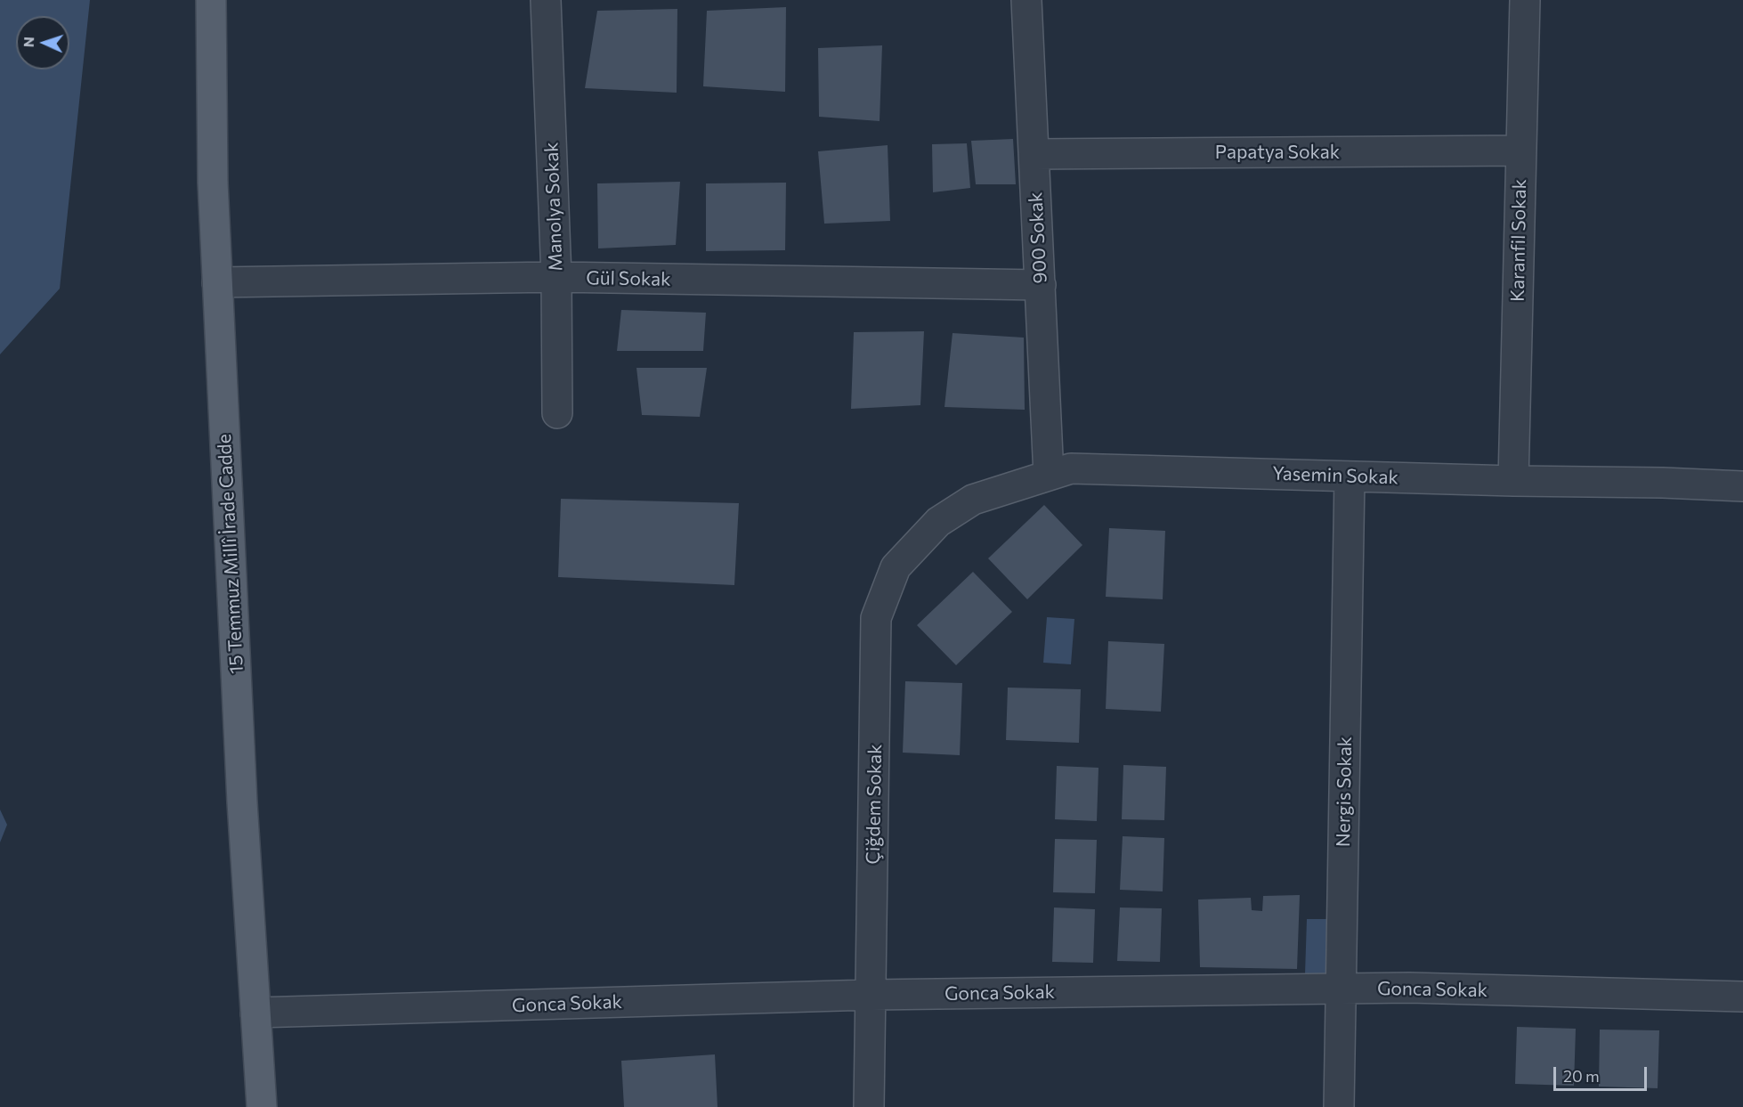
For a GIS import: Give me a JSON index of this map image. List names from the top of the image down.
{
  "streets": {
    "main road": ["15 Temmuz Millî İrade Cadde"],
    "street": [
      "Papatya Sokak",
      "Manolya Sokak",
      "900 Sokak",
      "Karanfil Sokak",
      "Gül Sokak",
      "Yasemin Sokak",
      "Nergis Sokak",
      "Çiğdem Sokak",
      "Gonca Sokak"
    ]
  },
  "crossings": [
    ["Papatya Sokak", "900 Sokak"],
    ["Papatya Sokak", "Karanfil Sokak"],
    ["Manolya Sokak", "Gül Sokak"],
    ["900 Sokak", "Gül Sokak"],
    ["900 Sokak", "Yasemin Sokak"],
    ["Karanfil Sokak", "Yasemin Sokak"],
    ["Gül Sokak", "15 Temmuz Millî İrade Cadde"],
    ["Yasemin Sokak", "Nergis Sokak"],
    ["Yasemin Sokak", "Çiğdem Sokak"],
    ["15 Temmuz Millî İrade Cadde", "Gonca Sokak"],
    ["Nergis Sokak", "Gonca Sokak"],
    ["Çiğdem Sokak", "Gonca Sokak"]
  ],
  "scale_bar": "20 m",
  "north": "left"
}
